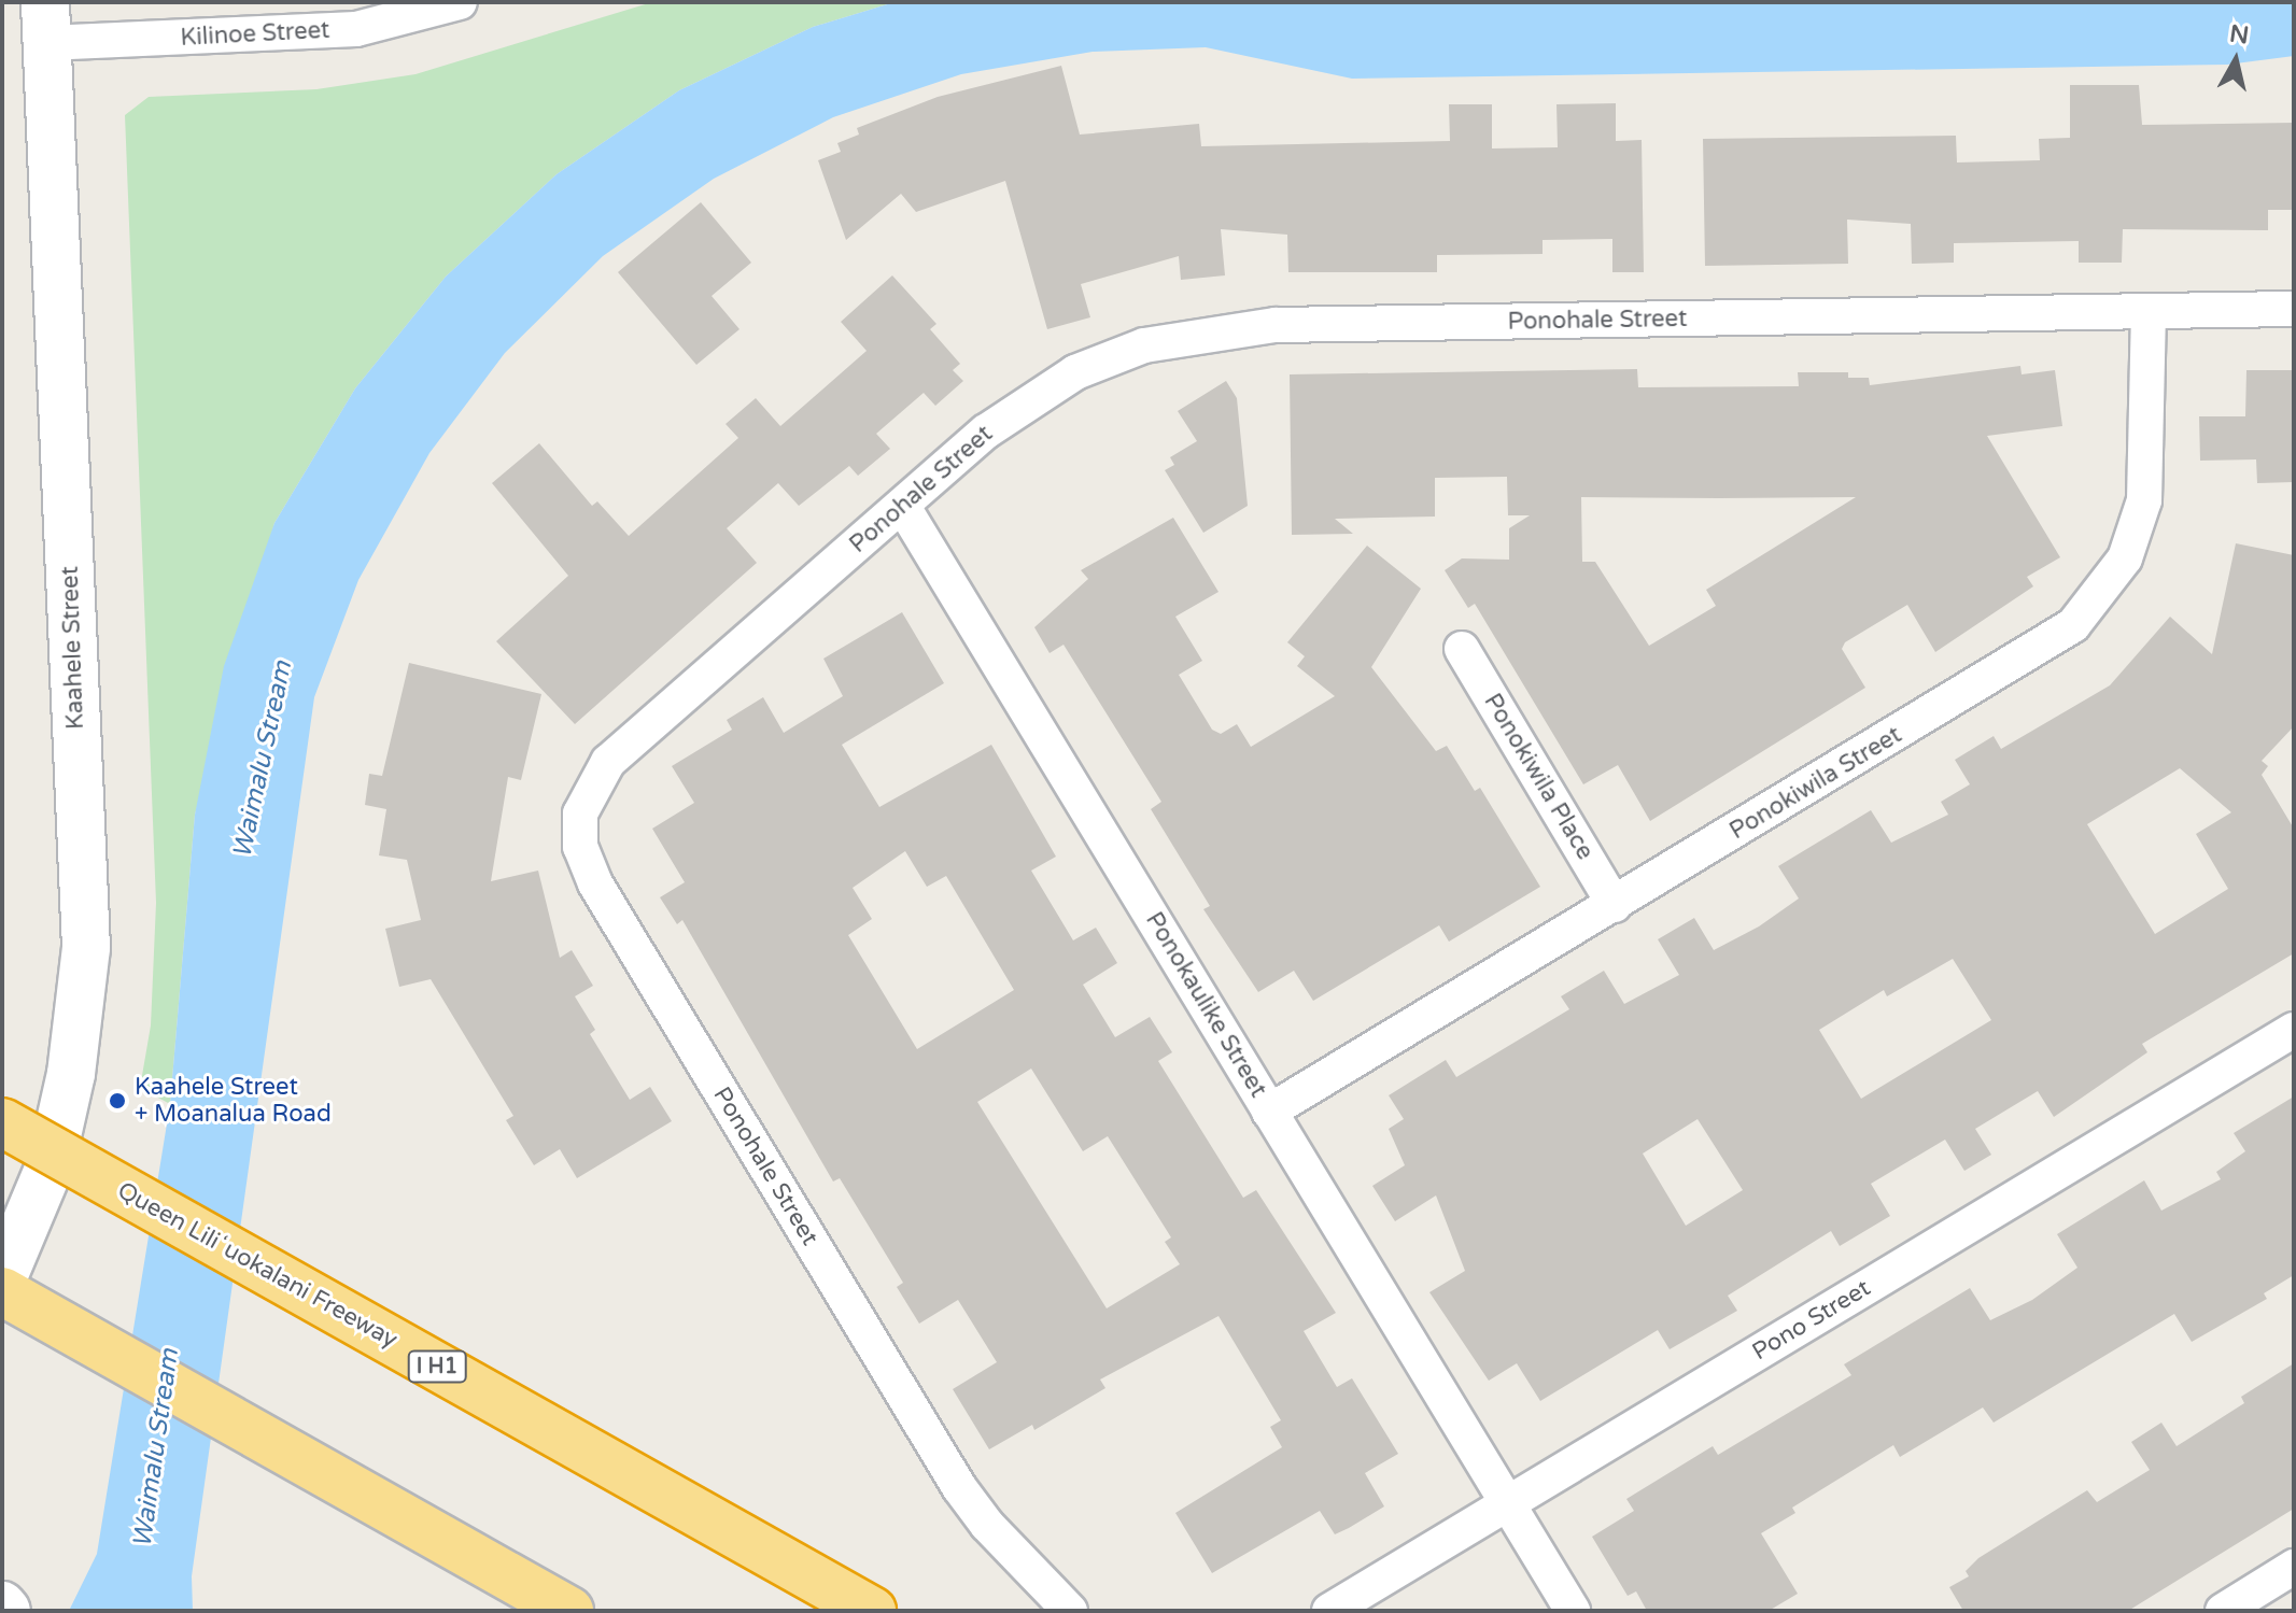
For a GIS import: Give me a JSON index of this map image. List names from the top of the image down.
{
  "streets": {
    "highway": ["Queen Liliʻuokalani Freeway", "I H1"],
    "street": [
      "Kilinoe Street",
      "Ponohale Street",
      "Kaahele Street",
      "Ponokiwila Place",
      "Ponokiwila Street",
      "Ponokaulike Street",
      "Pono Street"
    ]
  },
  "crossings": [
    ["Kilinoe Street", "Kaahele Street"],
    ["Ponohale Street", "Ponokiwila Street"],
    ["Ponohale Street", "Ponokaulike Street"],
    ["Ponokiwila Place", "Ponokiwila Street"],
    ["Ponokiwila Street", "Ponokaulike Street"],
    ["Ponokaulike Street", "Pono Street"]
  ],
  "water": ["Waimalu Stream"],
  "places": ["Kaahele Street + Moanalua Road"],
  "north": "top"
}
